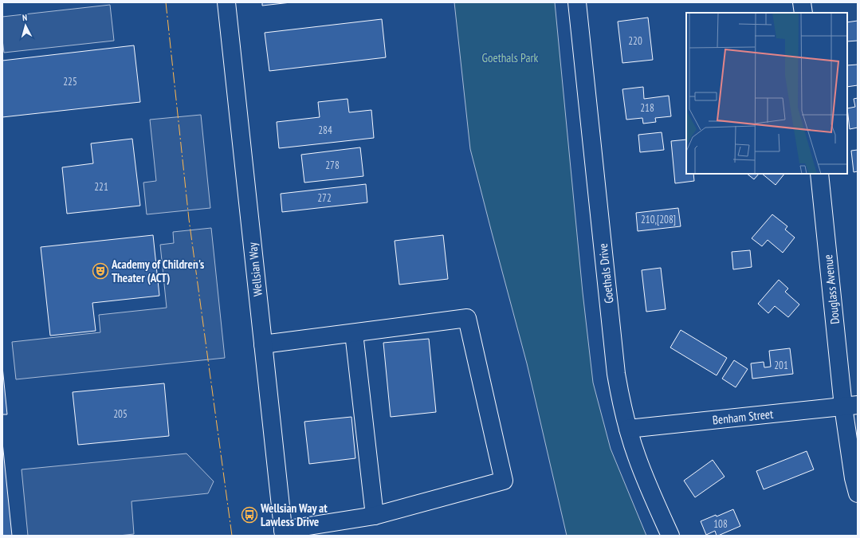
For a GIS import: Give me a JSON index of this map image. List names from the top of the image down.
{
  "streets": {
    "street": [
      "Wellsian Way",
      "Goethals Drive",
      "Douglass Avenue",
      "Benham Street"
    ]
  },
  "crossings": [
    ["Goethals Drive", "Benham Street"],
    ["Douglass Avenue", "Benham Street"]
  ],
  "parks": ["Goethals Park"],
  "places": {
    "theatre": ["Academy of Children's Theater (ACT)"],
    "bus stop": ["Wellsian Way at Lawless Drive"]
  },
  "house_numbers": [
    "220",
    "225",
    "218",
    "284",
    "278",
    "221",
    "272",
    "210,[208]",
    "201",
    "205",
    "108"
  ],
  "north": "top"
}
